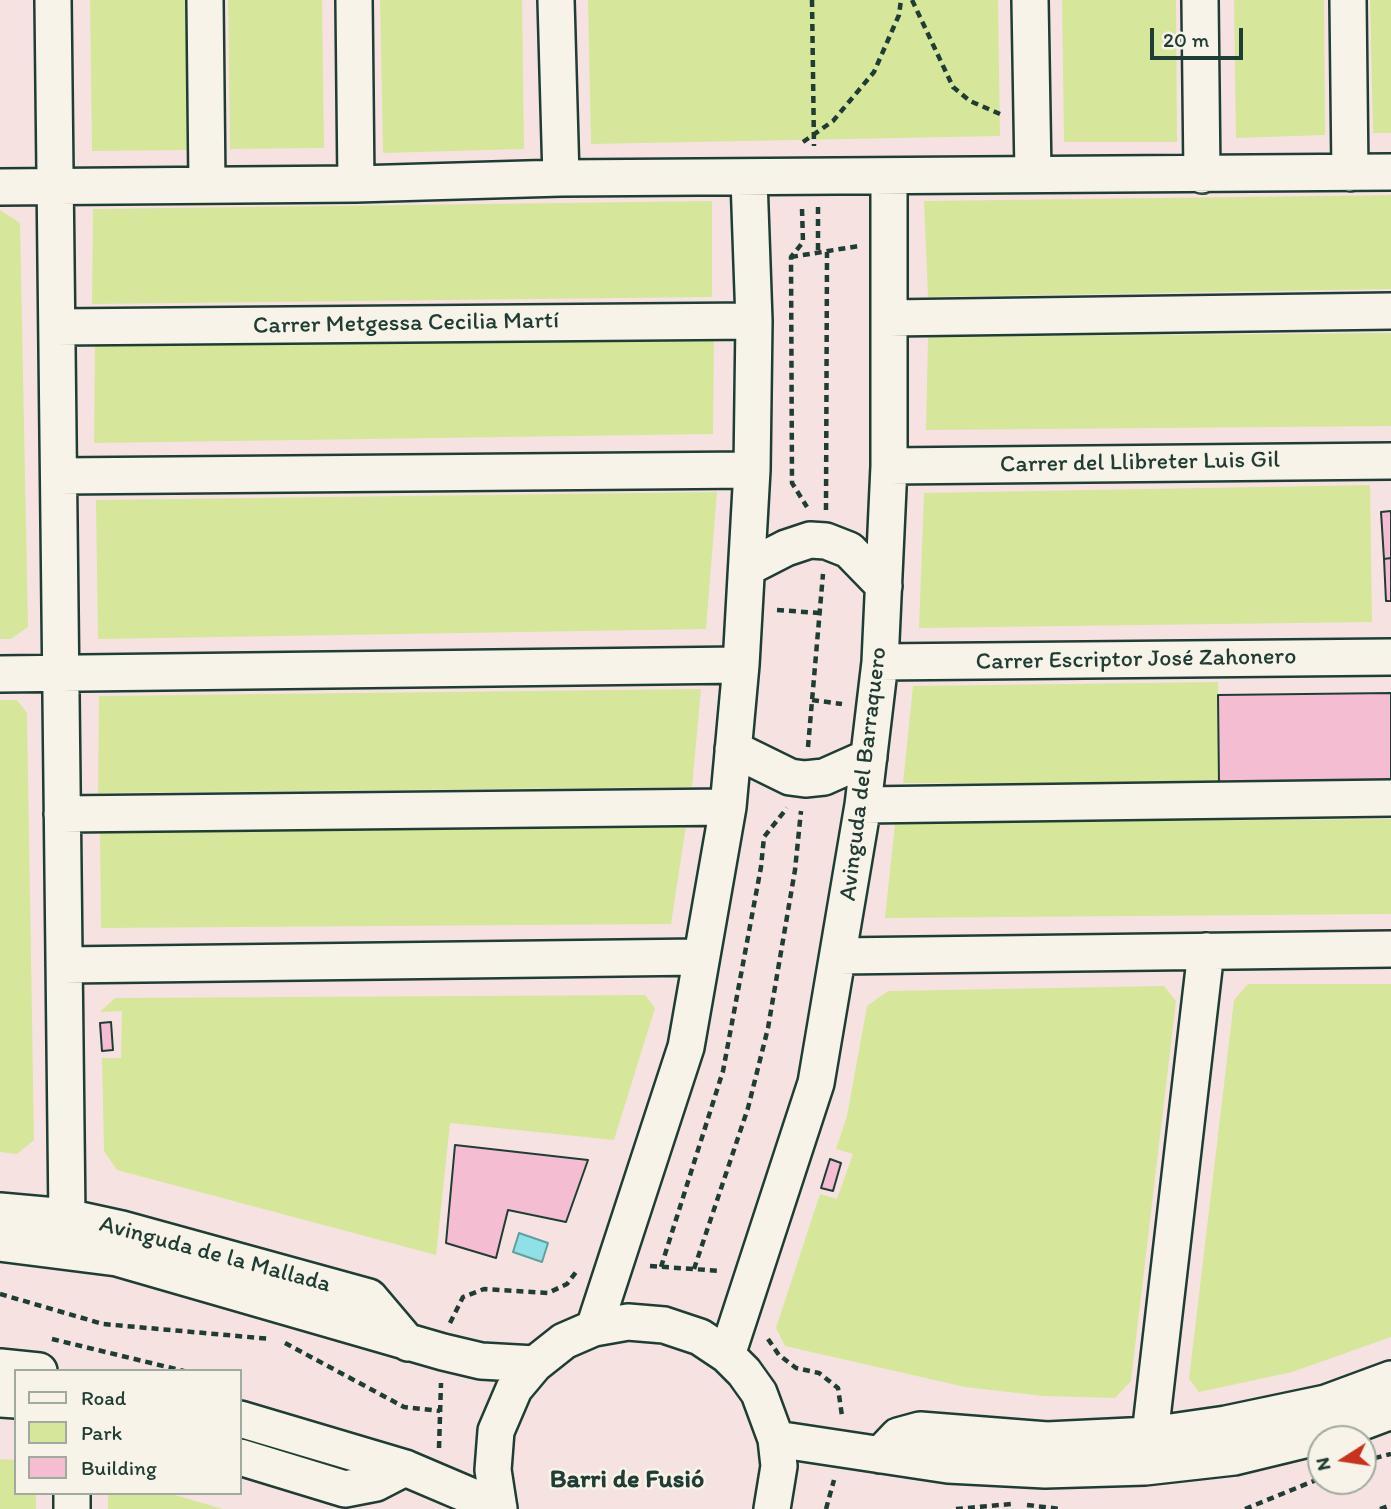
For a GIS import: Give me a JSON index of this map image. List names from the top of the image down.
{
  "streets": {
    "street": [
      "Carrer Metgessa Cecilia Martí",
      "Carrer del Llibreter Luis Gil",
      "Carrer Escriptor José Zahonero",
      "Avinguda del Barraquero",
      "Avinguda de la Mallada"
    ]
  },
  "crossings": [
    ["Carrer del Llibreter Luis Gil", "Avinguda del Barraquero"],
    ["Carrer Escriptor José Zahonero", "Avinguda del Barraquero"]
  ],
  "districts": ["Barri de Fusió"],
  "legend": ["Road", "Park", "Building"],
  "scale_bar": "20 m",
  "north": "left"
}
